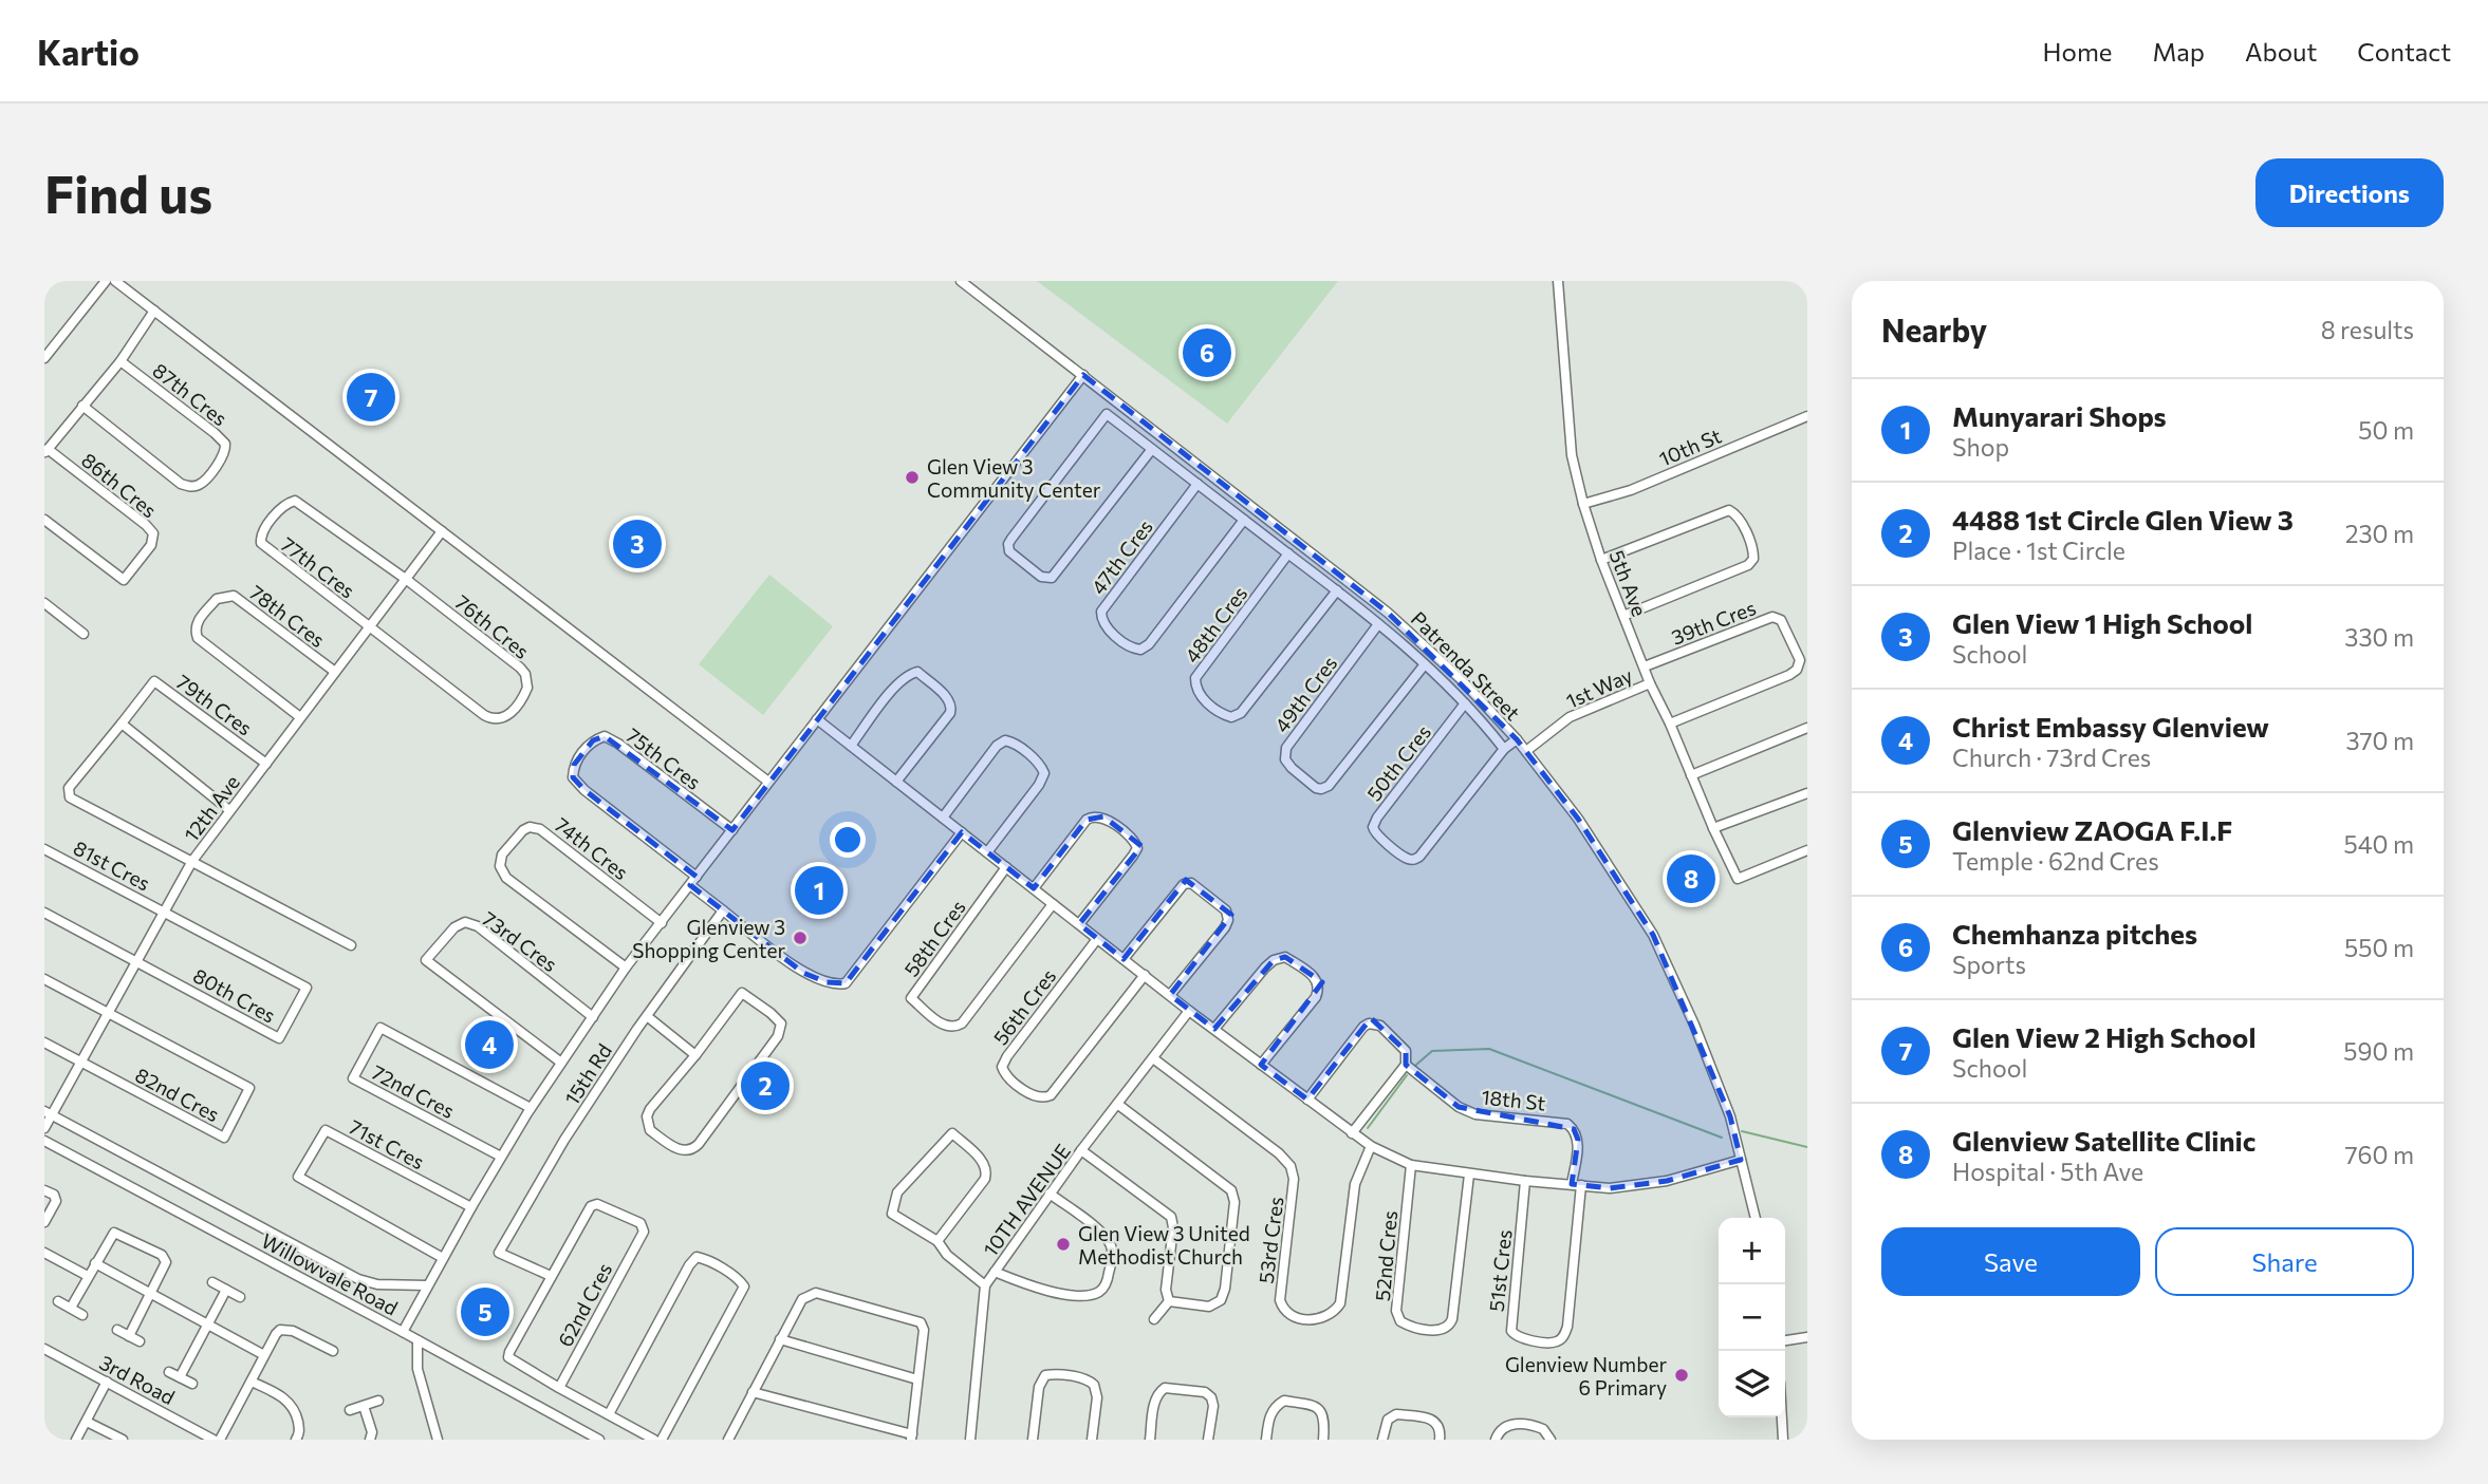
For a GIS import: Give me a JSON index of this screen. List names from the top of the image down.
{
  "streets": {
    "street": [
      "87th Cres",
      "10th St",
      "86th Cres",
      "47th Cres",
      "77th Cres",
      "5th Ave",
      "78th Cres",
      "39th Cres",
      "48th Cres",
      "76th Cres",
      "Patrenda Street",
      "1st Way",
      "49th Cres",
      "79th Cres",
      "75th Cres",
      "50th Cres",
      "12th Ave",
      "74th Cres",
      "81st Cres",
      "58th Cres",
      "73rd Cres",
      "80th Cres",
      "56th Cres",
      "15th Rd",
      "72nd Cres",
      "82nd Cres",
      "18th St",
      "71st Cres",
      "10TH AVENUE",
      "53rd Cres",
      "52nd Cres",
      "51st Cres",
      "Willowvale Road",
      "62nd Cres",
      "3rd Road"
    ]
  },
  "crossings": [
    ["10th St", "5th Ave"],
    ["77th Cres", "76th Cres"],
    ["77th Cres", "12th Ave"],
    ["5th Ave", "39th Cres"],
    ["5th Ave", "1st Way"],
    ["78th Cres", "12th Ave"],
    ["76th Cres", "12th Ave"],
    ["Patrenda Street", "1st Way"],
    ["79th Cres", "12th Ave"],
    ["12th Ave", "81st Cres"],
    ["12th Ave", "80th Cres"],
    ["12th Ave", "82nd Cres"],
    ["81st Cres", "80th Cres"],
    ["15th Rd", "62nd Cres"],
    ["18th St", "51st Cres"],
    ["10TH AVENUE", "53rd Cres"]
  ],
  "places": [
    "Glen View 3 Community Center",
    "Glenview 3 Shopping Center",
    "Glen View 3 United Methodist Church",
    "Glenview Number 6 Primary"
  ],
  "page": {
    "header": "Kartio",
    "nav": [
      "Home",
      "Map",
      "About",
      "Contact"
    ],
    "buttons": [
      "Directions",
      ["Save", "Share"]
    ],
    "title": "Find us",
    "heading": ["Nearby", "8 results"],
    "pins": [
      "6",
      "7",
      "3",
      "8",
      "1",
      "4",
      "2",
      "5"
    ],
    "list": [
      {
        "mark": "1",
        "name": "Munyarari Shops",
        "note": "Shop",
        "value": "50 m"
      },
      {
        "mark": "2",
        "name": "4488 1st Circle Glen View 3",
        "note": "Place · 1st Circle",
        "value": "230 m"
      },
      {
        "mark": "3",
        "name": "Glen View 1 High School",
        "note": "School",
        "value": "330 m"
      },
      {
        "mark": "4",
        "name": "Christ Embassy Glenview",
        "note": "Church · 73rd Cres",
        "value": "370 m"
      },
      {
        "mark": "5",
        "name": "Glenview ZAOGA F.I.F",
        "note": "Temple · 62nd Cres",
        "value": "540 m"
      },
      {
        "mark": "6",
        "name": "Chemhanza pitches",
        "note": "Sports",
        "value": "550 m"
      },
      {
        "mark": "7",
        "name": "Glen View 2 High School",
        "note": "School",
        "value": "590 m"
      },
      {
        "mark": "8",
        "name": "Glenview Satellite Clinic",
        "note": "Hospital · 5th Ave",
        "value": "760 m"
      }
    ],
    "map_buttons": ["+", "−"]
  }
}
